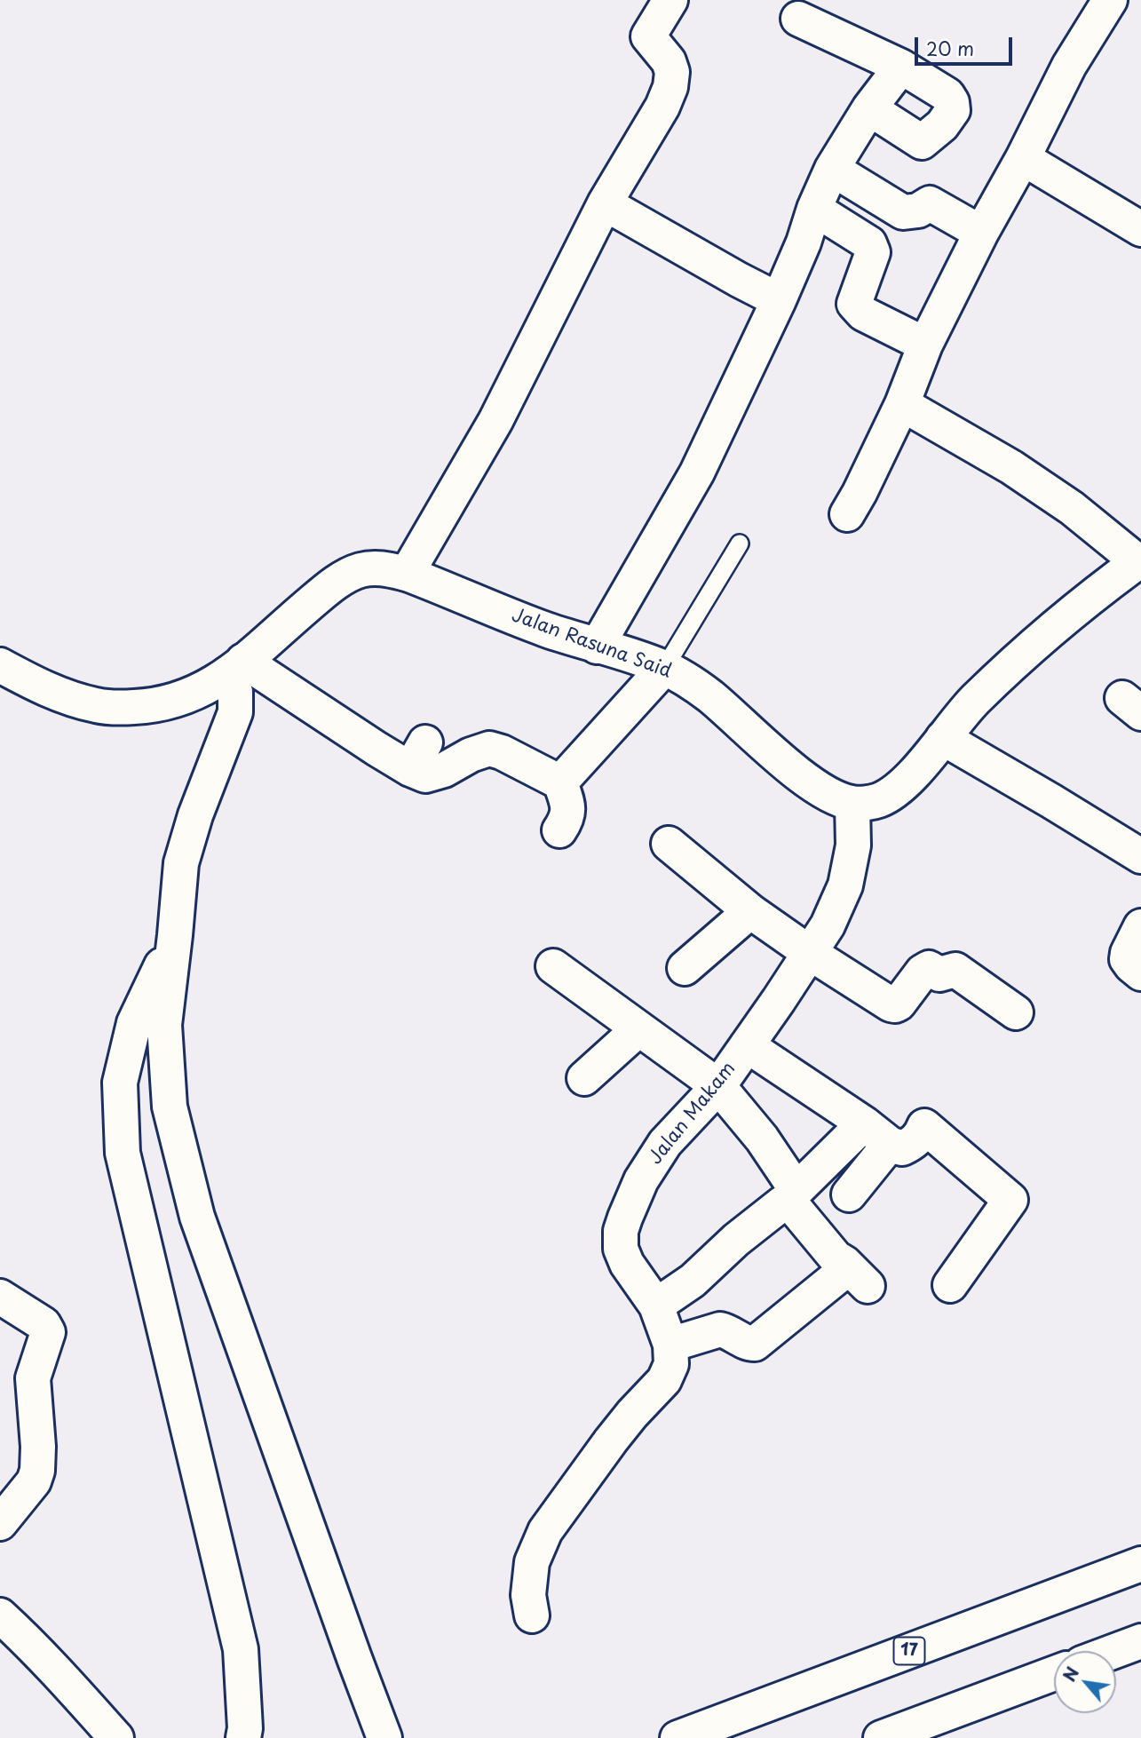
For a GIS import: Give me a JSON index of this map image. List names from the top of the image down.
{
  "streets": {
    "main road": ["Jalan Rasuna Said", "Jalan Makam", "17"]
  },
  "crossings": [
    ["Jalan Rasuna Said", "Jalan Makam"]
  ],
  "scale_bar": "20 m",
  "north": "top left"
}
